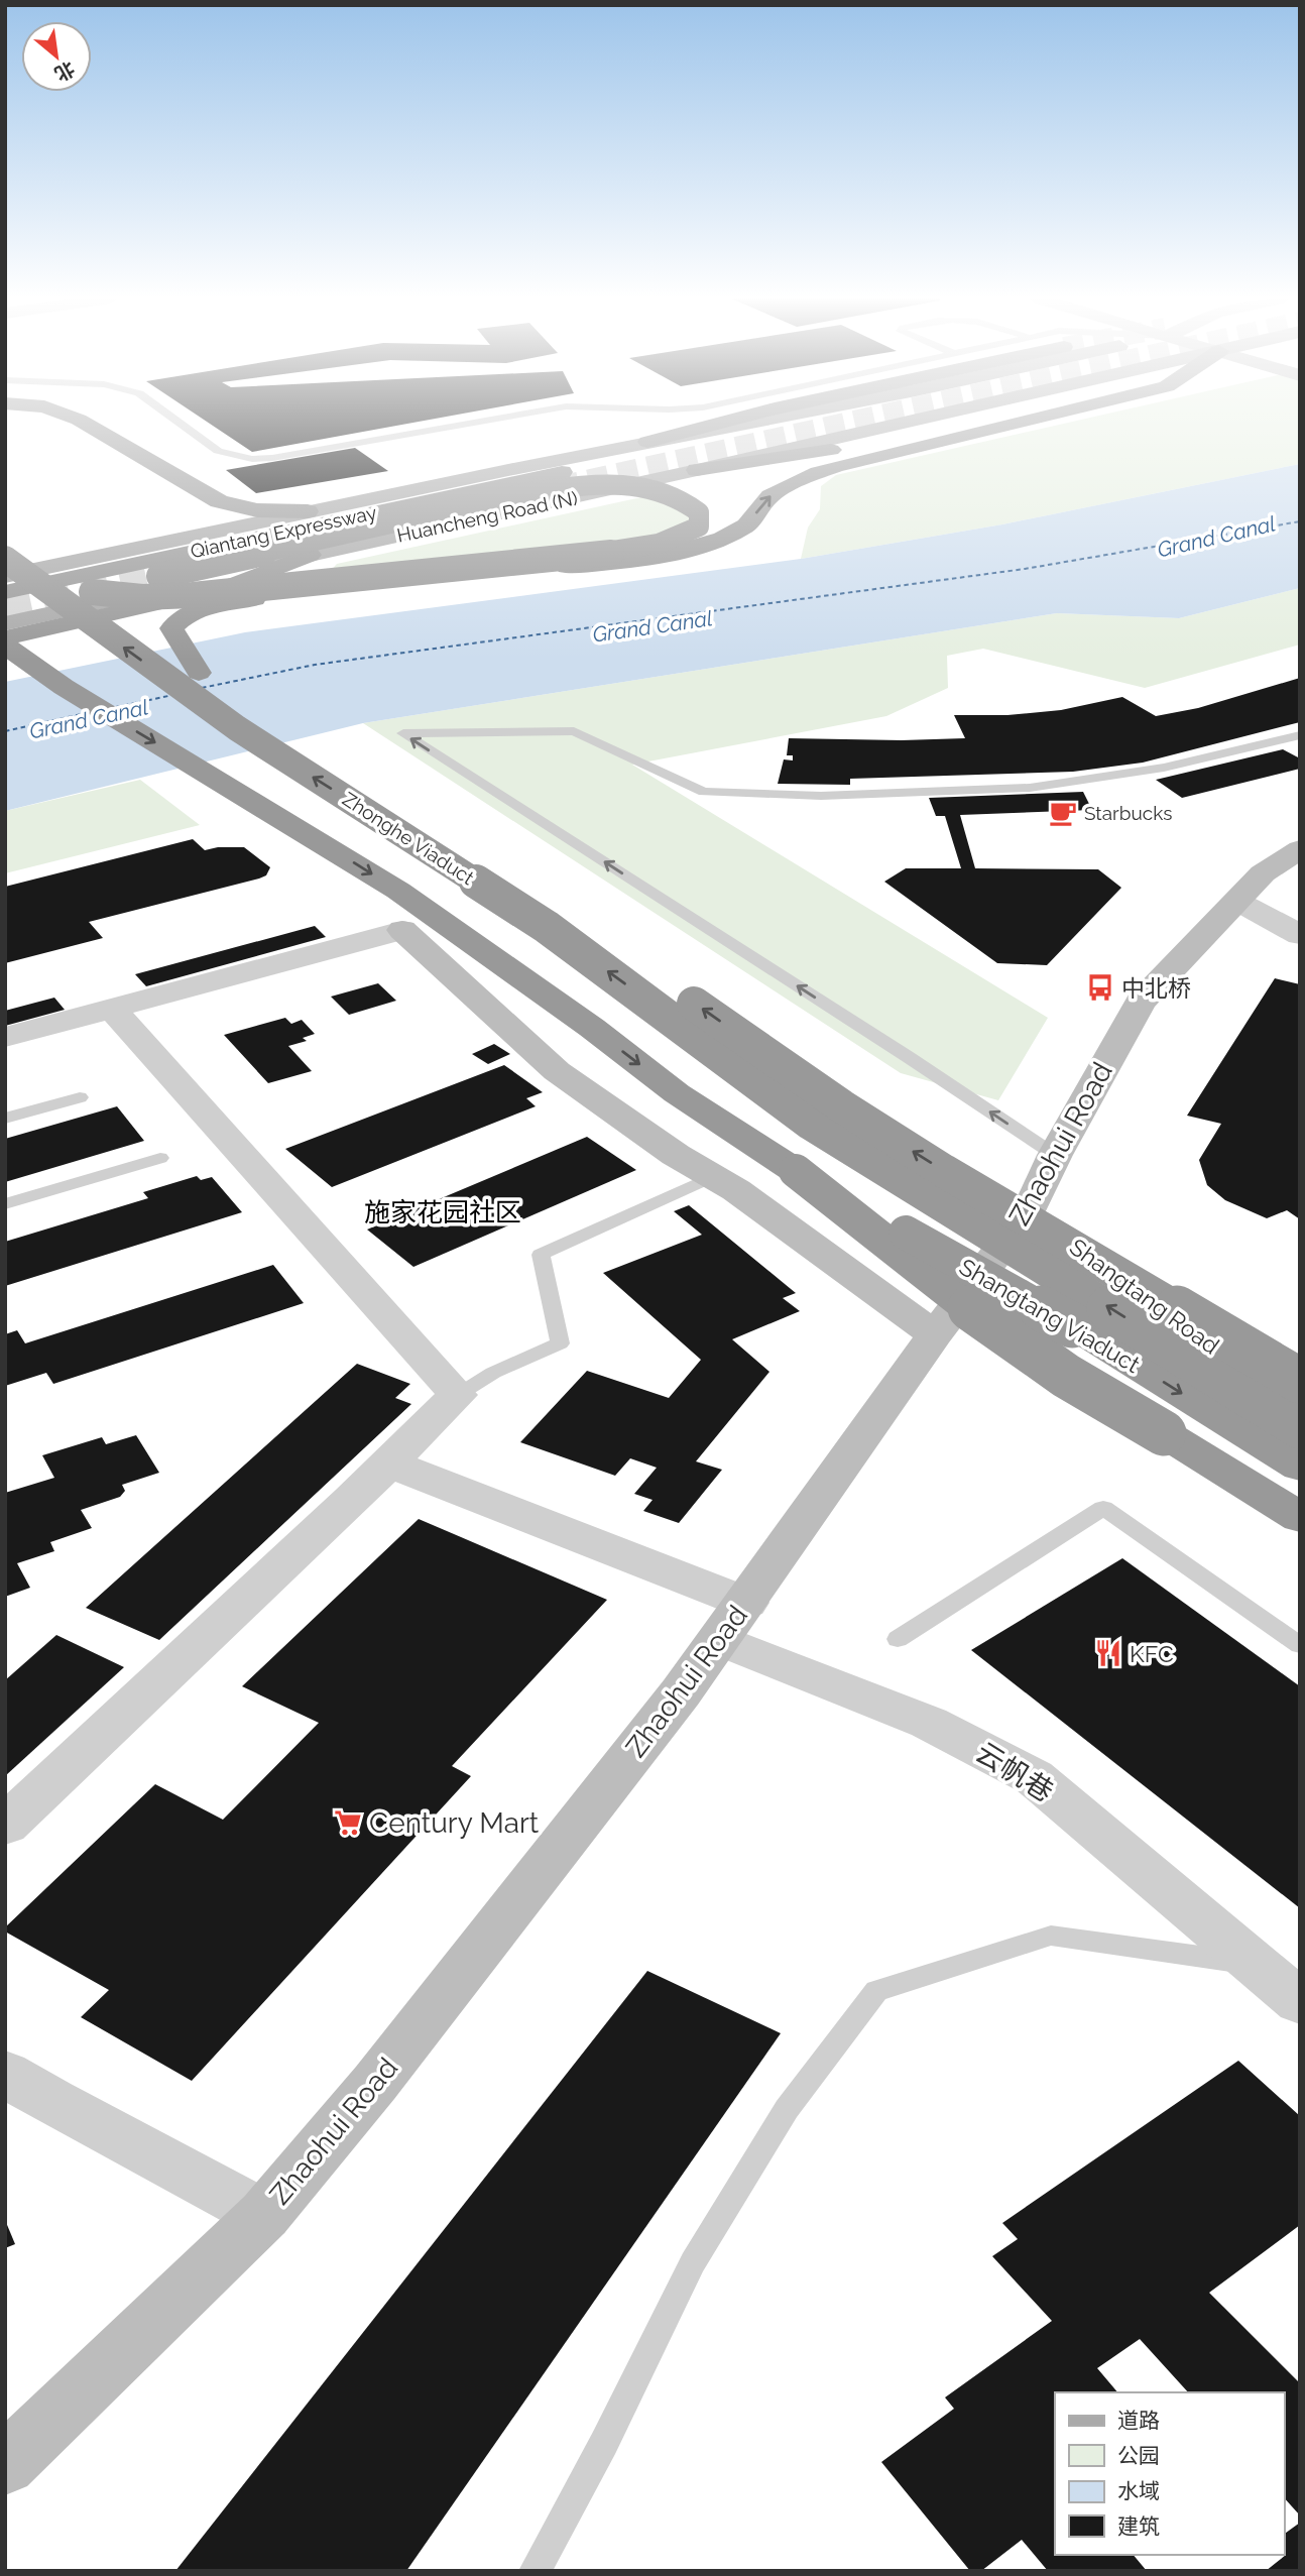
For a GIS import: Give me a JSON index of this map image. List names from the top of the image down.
{
  "streets": {
    "highway": ["Qiantang Expressway", "Zhonghe Viaduct", "Shangtang Viaduct"],
    "main road": ["Huancheng Road (N)", "Shangtang Road"],
    "street": ["Zhaohui Road", "云帆巷"]
  },
  "crossings": [
    ["Zhonghe Viaduct", "Shangtang Viaduct"],
    ["Zhaohui Road", "Shangtang Road"],
    ["Zhaohui Road", "云帆巷"]
  ],
  "districts": ["施家花园社区"],
  "water": ["Grand Canal"],
  "places": {
    "cafe": ["Starbucks"],
    "bus stop": ["中北桥"],
    "restaurant": ["KFC"],
    "supermarket": ["Century Mart"]
  },
  "legend": [
    "道路",
    "公园",
    "水域",
    "建筑"
  ],
  "north": "bottom right"
}
